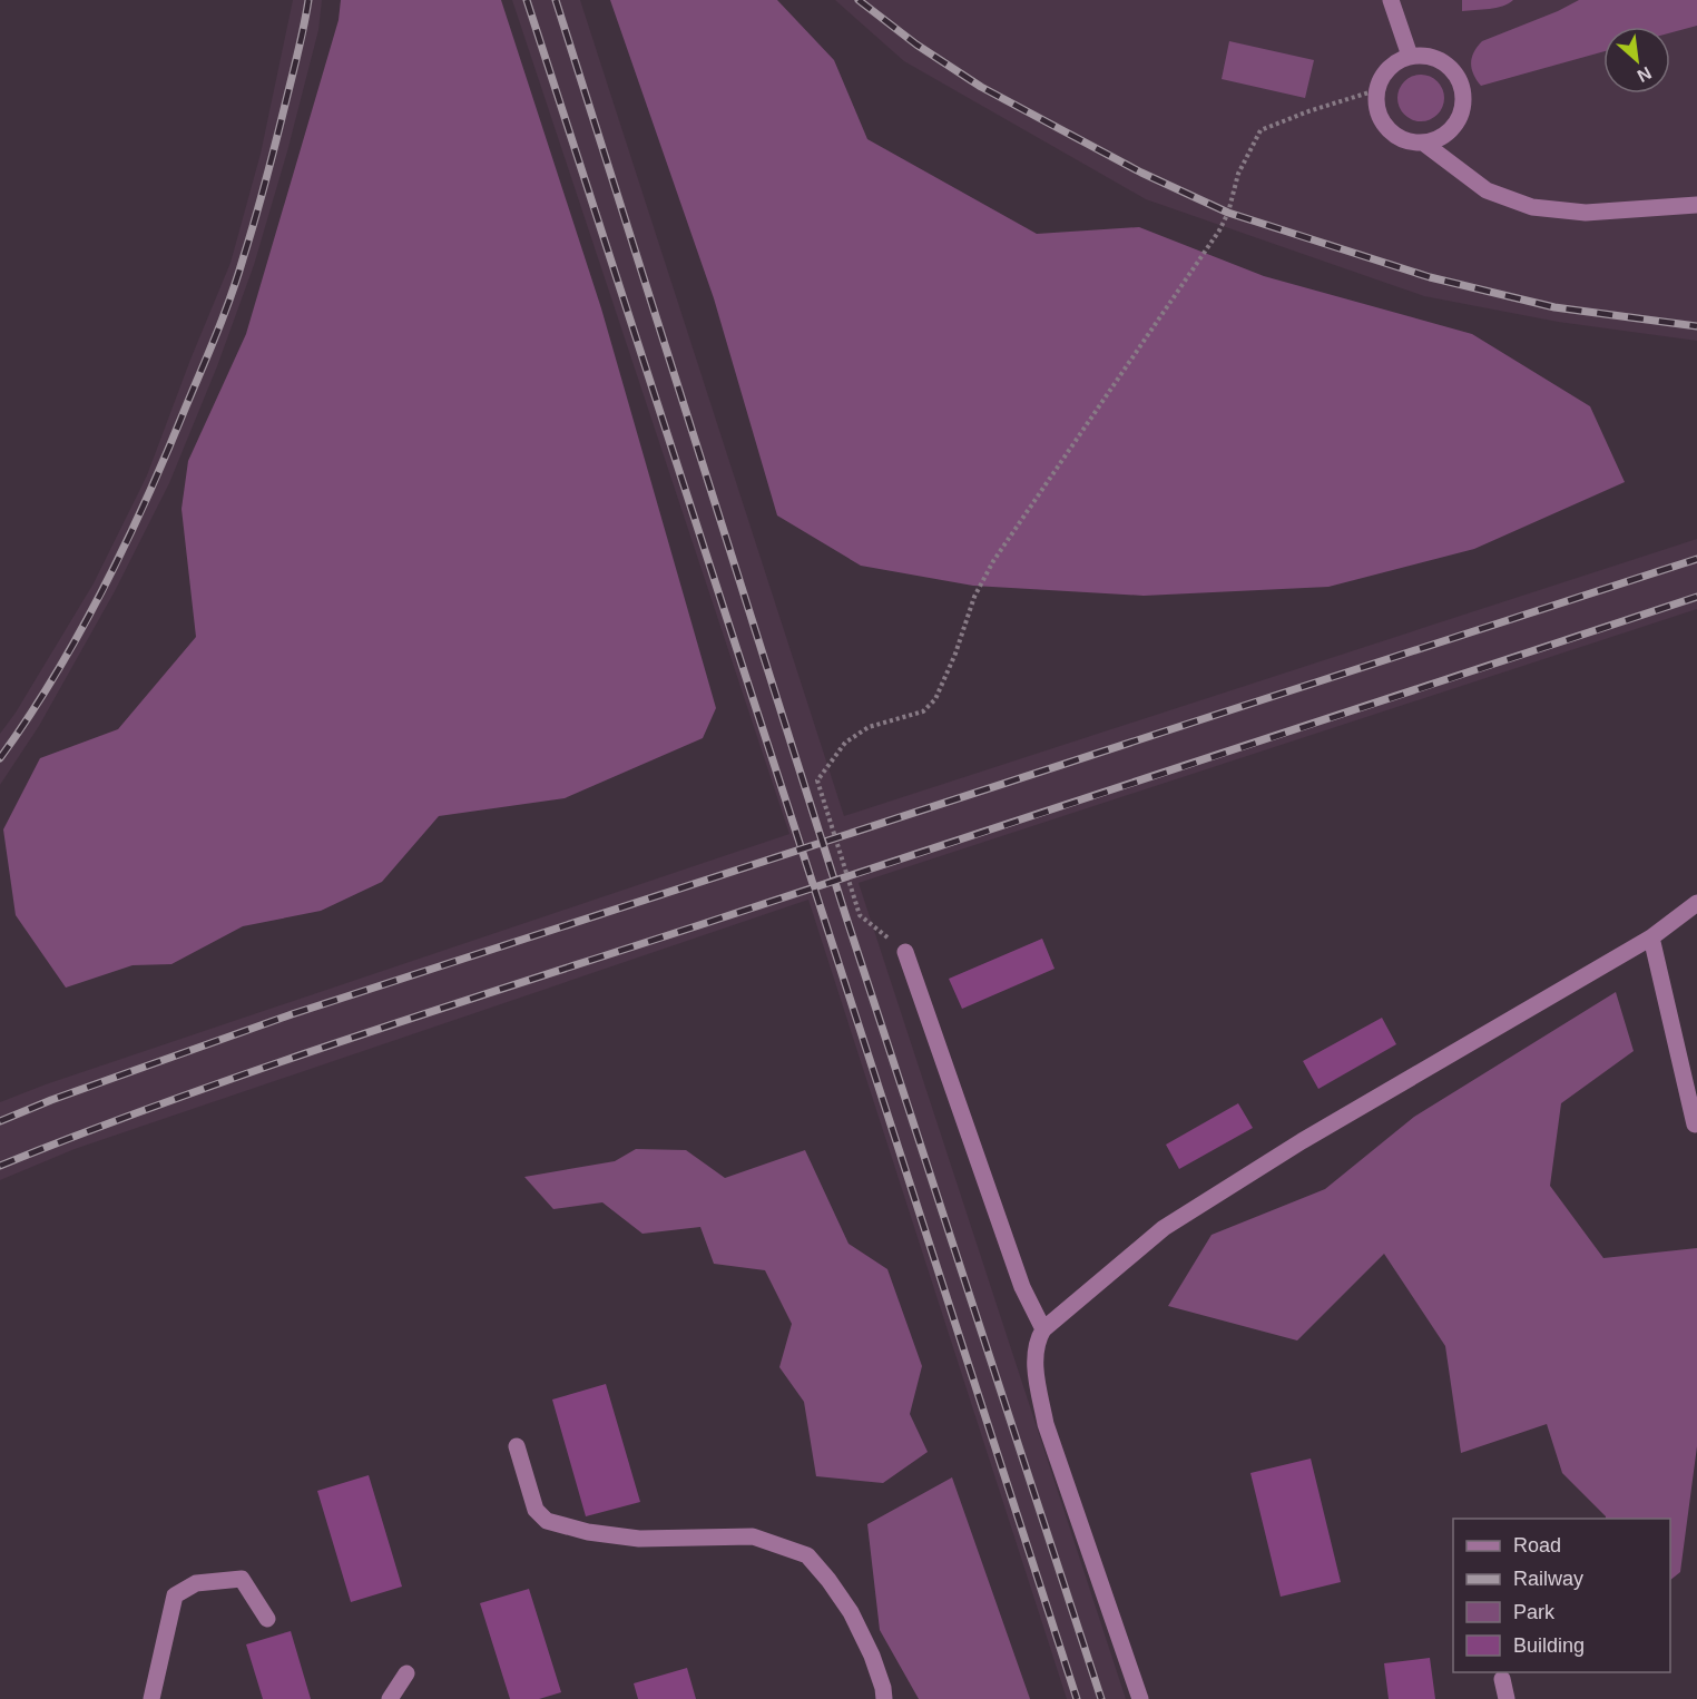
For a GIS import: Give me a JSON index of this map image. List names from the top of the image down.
{
  "legend": [
    "Road",
    "Railway",
    "Park",
    "Building"
  ],
  "north": "bottom right"
}
